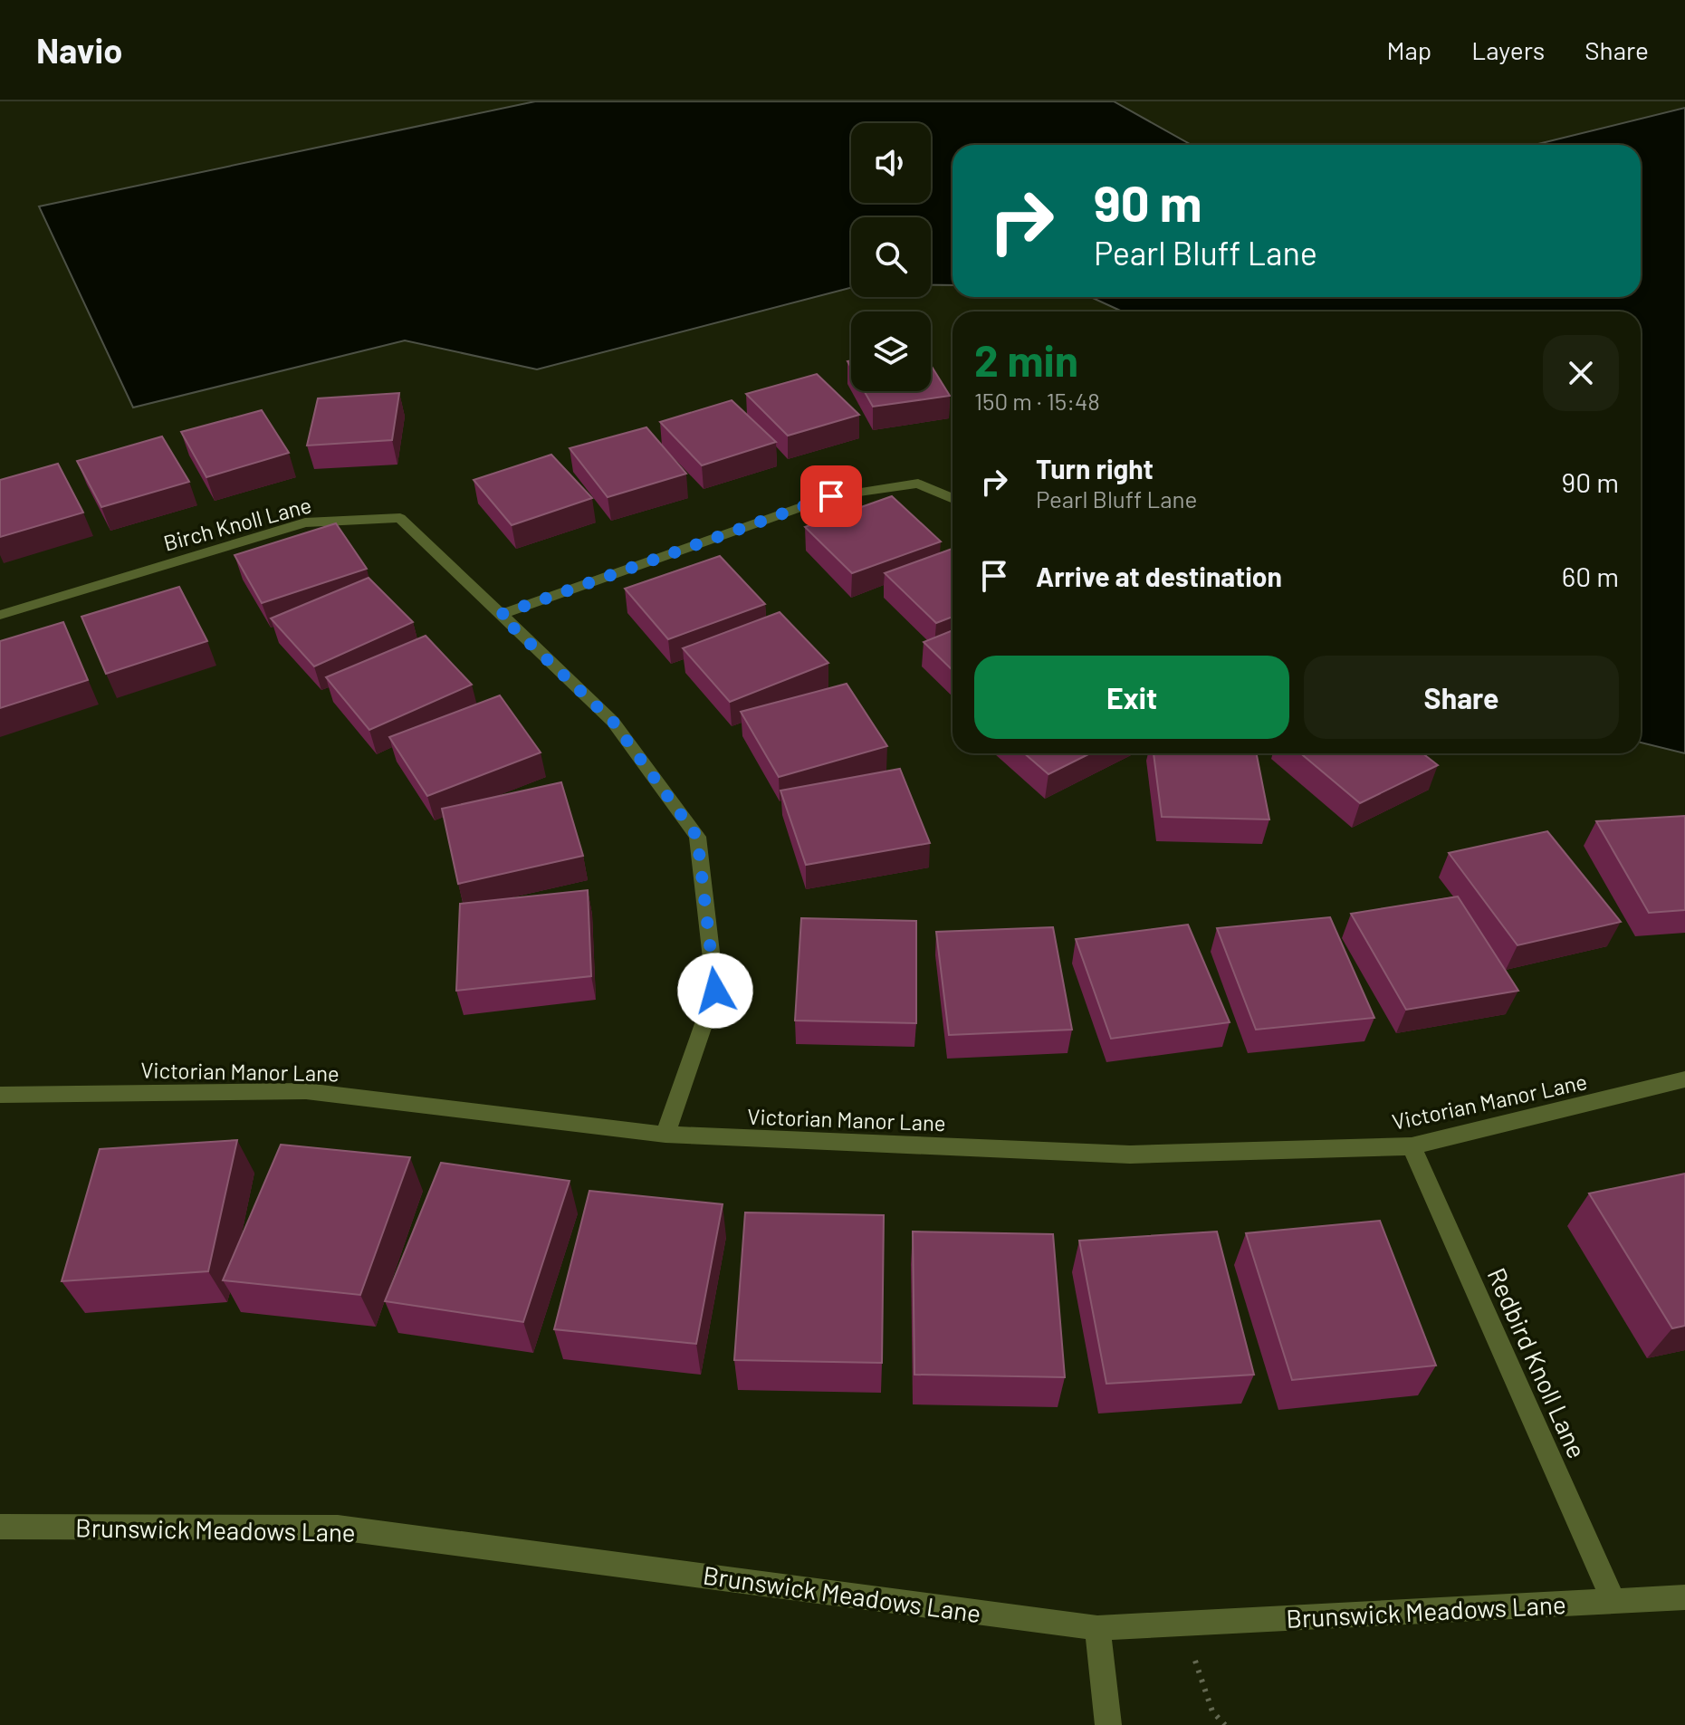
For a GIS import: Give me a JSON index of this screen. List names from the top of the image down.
{
  "streets": {
    "street": [
      "Birch Knoll Lane",
      "Victorian Manor Lane",
      "Redbird Knoll Lane",
      "Brunswick Meadows Lane"
    ]
  },
  "crossings": [
    ["Birch Knoll Lane", "Victorian Manor Lane"],
    ["Victorian Manor Lane", "Redbird Knoll Lane"],
    ["Redbird Knoll Lane", "Brunswick Meadows Lane"]
  ],
  "page": {
    "header": "Navio",
    "nav": ["Map", "Layers", "Share"],
    "turn": ["90 m", "Pearl Bluff Lane"],
    "heading": ["2 min", "150 m · 15:48"],
    "list": [
      {
        "name": "Turn right",
        "note": "Pearl Bluff Lane",
        "value": "90 m"
      },
      {
        "name": "Arrive at destination",
        "value": "60 m"
      }
    ],
    "buttons": ["Exit", "Share"]
  }
}
